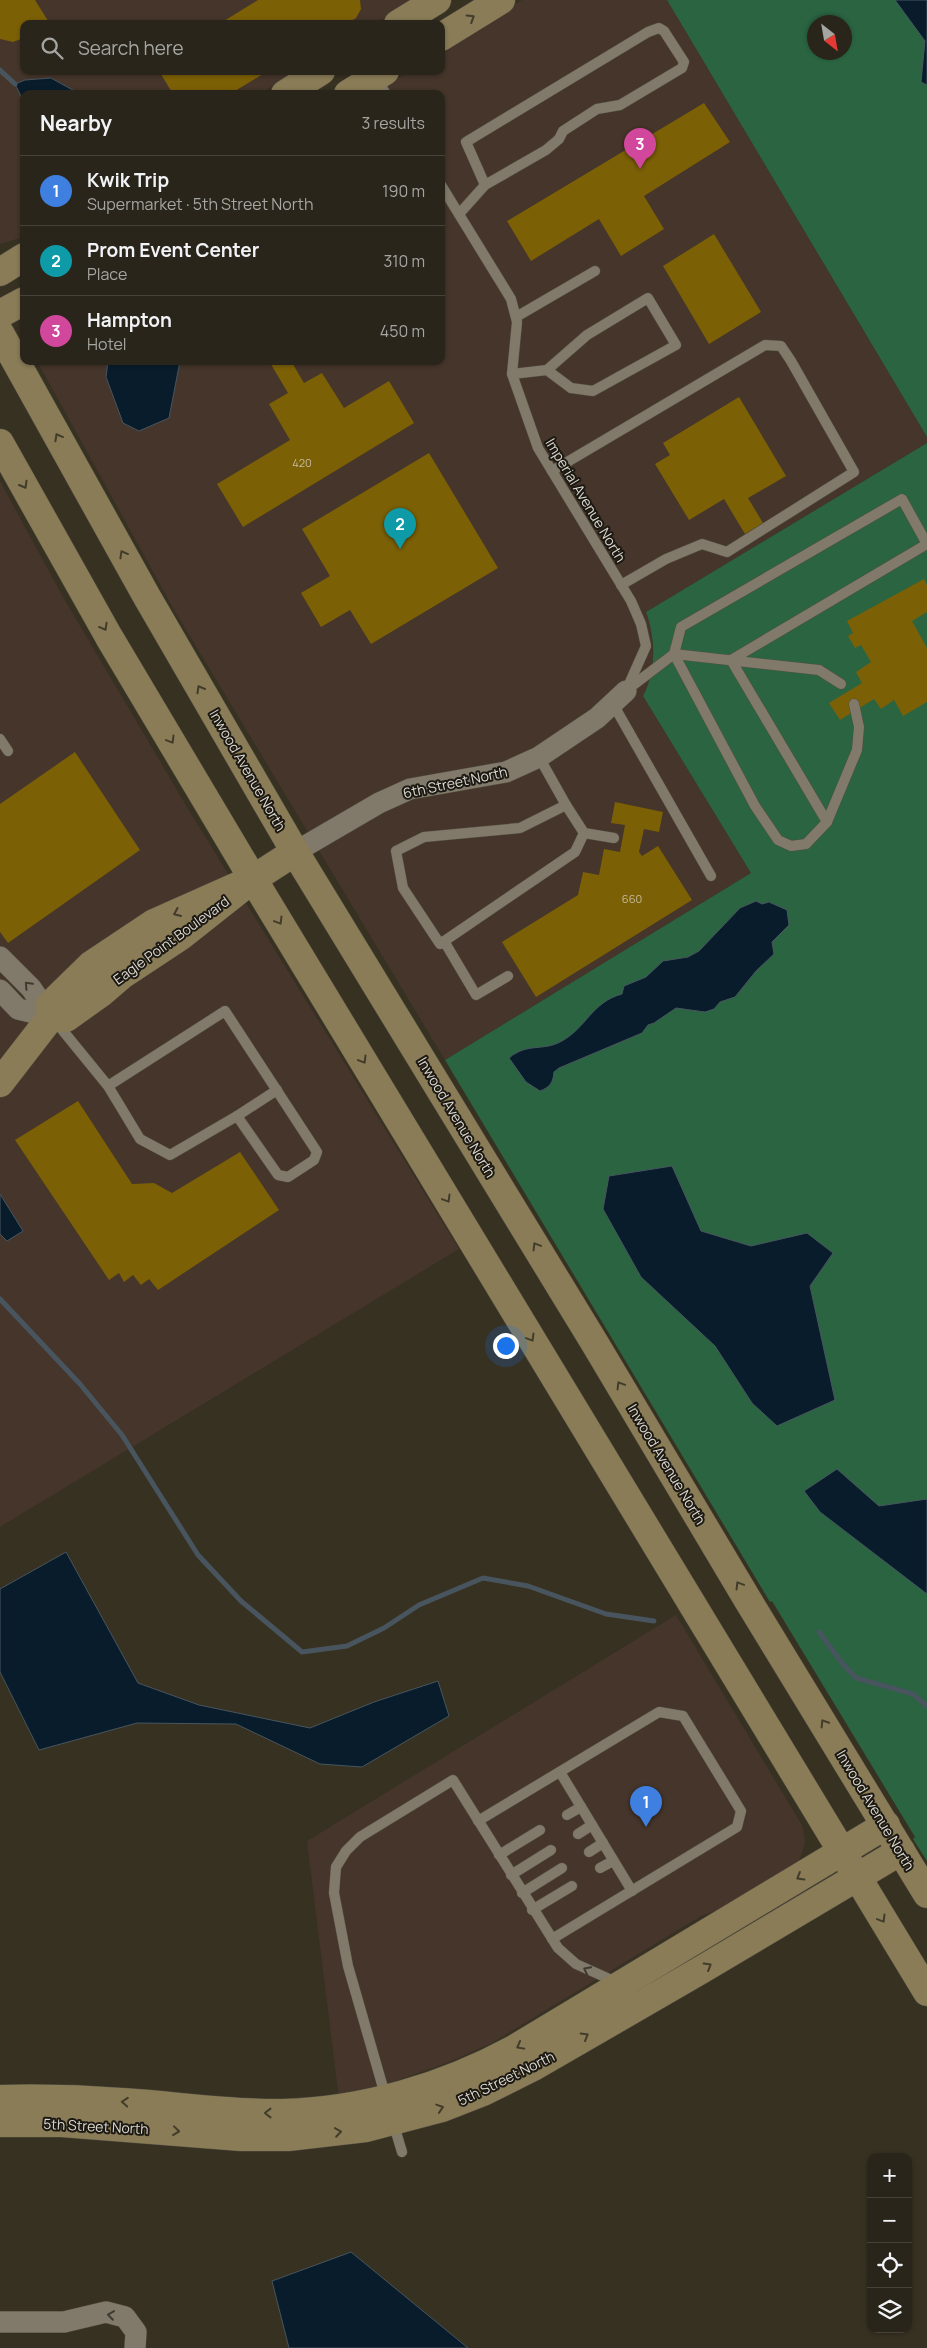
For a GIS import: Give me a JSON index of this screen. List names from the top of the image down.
{
  "streets": {
    "main road": [
      "Inwood Avenue North",
      "6th Street North",
      "Eagle Point Boulevard",
      "5th Street North"
    ],
    "lane": ["Imperial Avenue North"]
  },
  "crossings": [
    ["Imperial Avenue North", "6th Street North"],
    ["Inwood Avenue North", "6th Street North"],
    ["Inwood Avenue North", "5th Street North"],
    ["6th Street North", "Eagle Point Boulevard"]
  ],
  "house_numbers": ["420", "660"],
  "north": "bottom right",
  "page": {
    "search": "Search here",
    "heading": ["Nearby", "3 results"],
    "pins": ["3", "2", "1"],
    "list": [
      {
        "mark": "1",
        "name": "Kwik Trip",
        "note": "Supermarket · 5th Street North",
        "value": "190 m"
      },
      {
        "mark": "2",
        "name": "Prom Event Center",
        "note": "Place",
        "value": "310 m"
      },
      {
        "mark": "3",
        "name": "Hampton",
        "note": "Hotel",
        "value": "450 m"
      }
    ],
    "map_buttons": ["+", "−"]
  }
}
